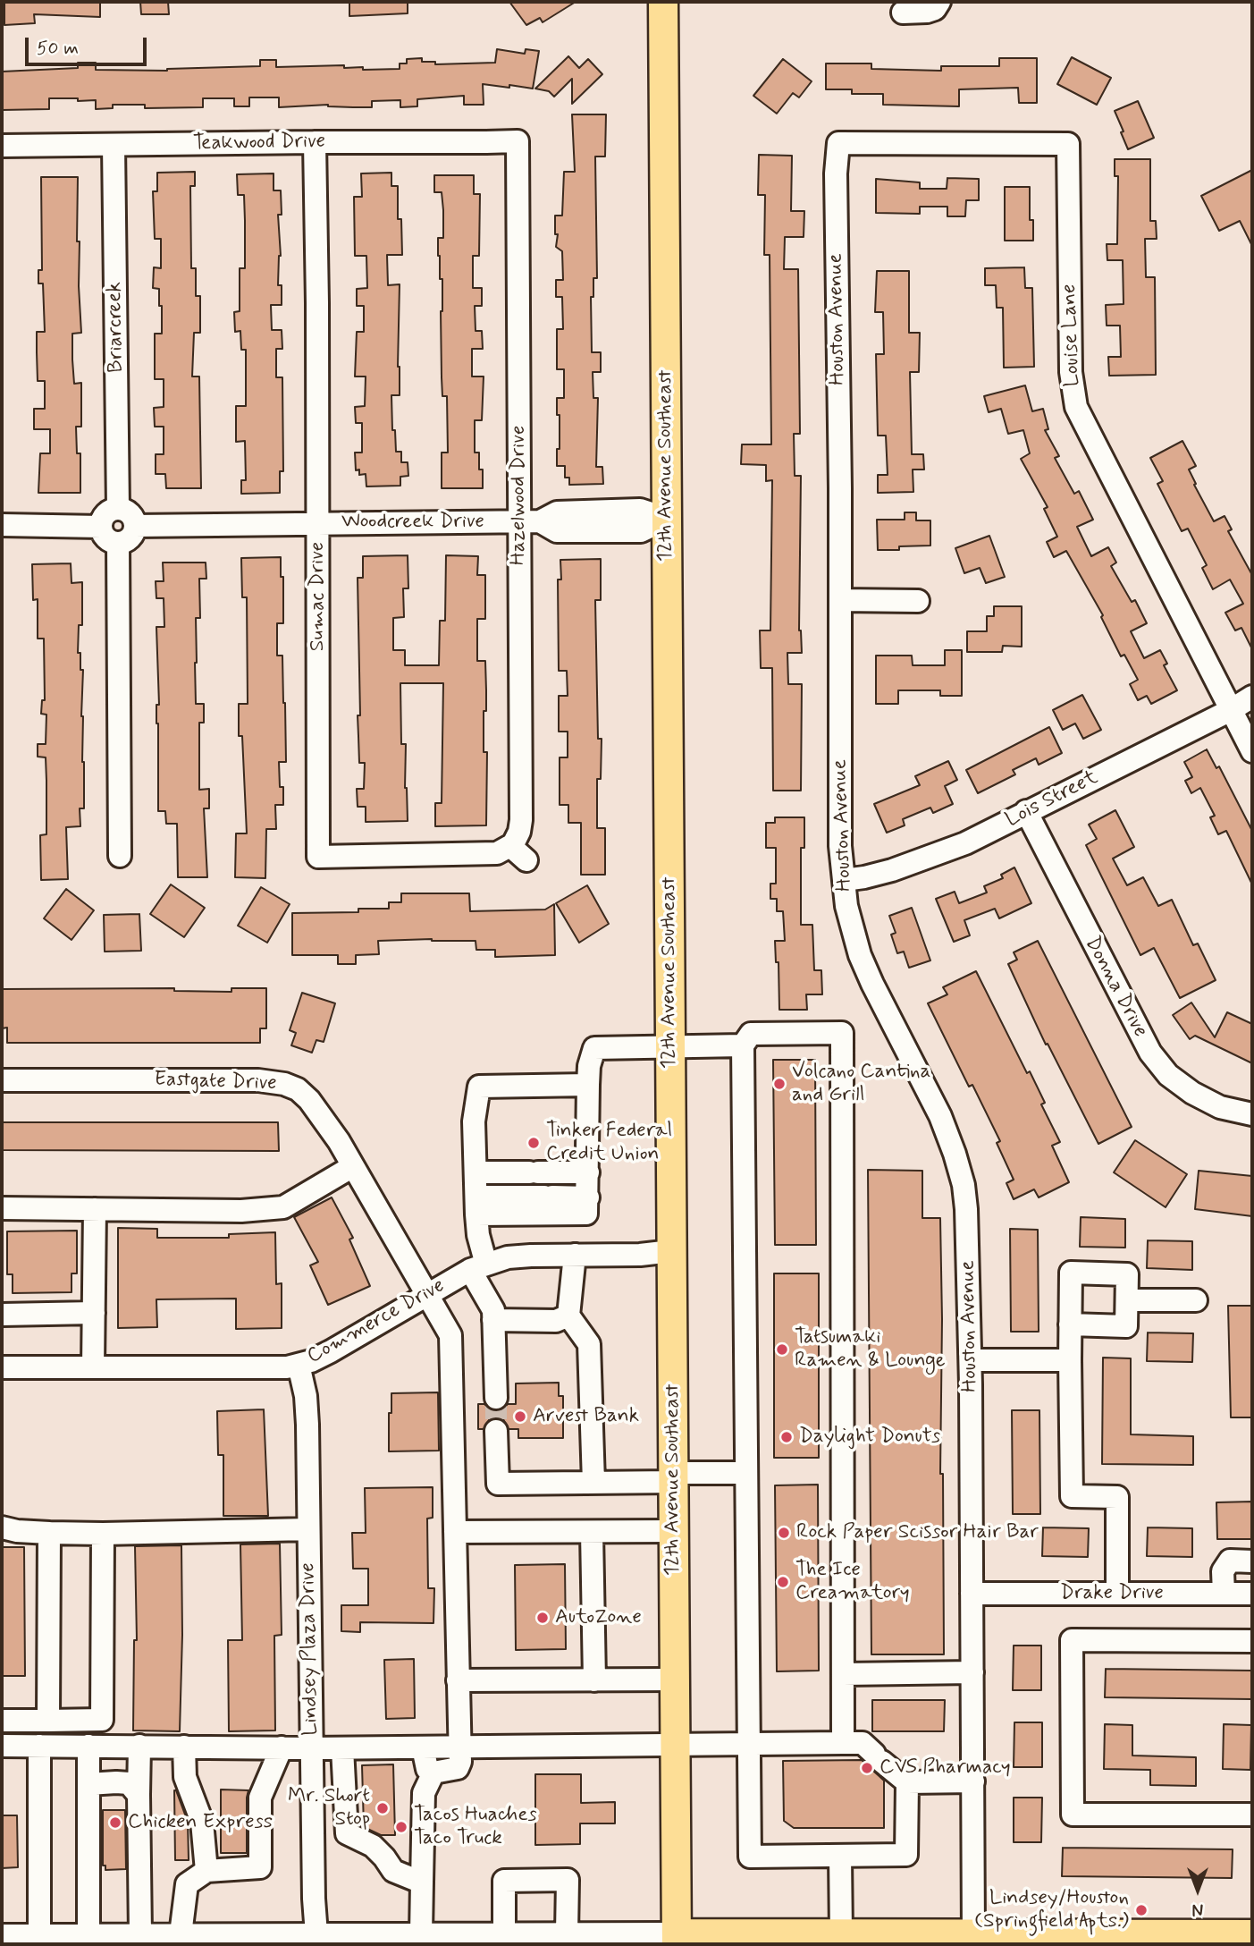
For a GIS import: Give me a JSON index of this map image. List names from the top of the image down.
{
  "streets": {
    "main road": ["12th Avenue Southeast"],
    "street": [
      "Teakwood Drive",
      "Houston Avenue",
      "Briarcreek",
      "Louise Lane",
      "Hazelwood Drive",
      "Woodcreek Drive",
      "Sumac Drive",
      "Lois Street",
      "Donna Drive",
      "Eastgate Drive",
      "Commerce Drive",
      "Drake Drive",
      "Lindsey Plaza Drive"
    ]
  },
  "crossings": [
    ["Teakwood Drive", "Briarcreek"],
    ["Teakwood Drive", "Hazelwood Drive"],
    ["Teakwood Drive", "Sumac Drive"],
    ["Houston Avenue", "Louise Lane"],
    ["Houston Avenue", "Lois Street"],
    ["Houston Avenue", "Drake Drive"],
    ["Briarcreek", "Woodcreek Drive"],
    ["Louise Lane", "Lois Street"],
    ["12th Avenue Southeast", "Woodcreek Drive"],
    ["12th Avenue Southeast", "Commerce Drive"],
    ["Hazelwood Drive", "Woodcreek Drive"],
    ["Hazelwood Drive", "Sumac Drive"],
    ["Woodcreek Drive", "Sumac Drive"],
    ["Lois Street", "Donna Drive"],
    ["Eastgate Drive", "Commerce Drive"],
    ["Commerce Drive", "Lindsey Plaza Drive"]
  ],
  "places": [
    "Volcano Cantina and Grill",
    "Tinker Federal Credit Union",
    "Tatsumaki Ramen & Lounge",
    "Arvest Bank",
    "Daylight Donuts",
    "Rock Paper Scissor Hair Bar",
    "The Ice Creamatory",
    "AutoZone",
    "CVS Pharmacy",
    "Mr. Short Stop",
    "Chicken Express",
    "Tacos Huaches Taco Truck",
    "Lindsey/Houston (Springfield Apts.)"
  ],
  "scale_bar": "50 m",
  "north": "bottom"
}
